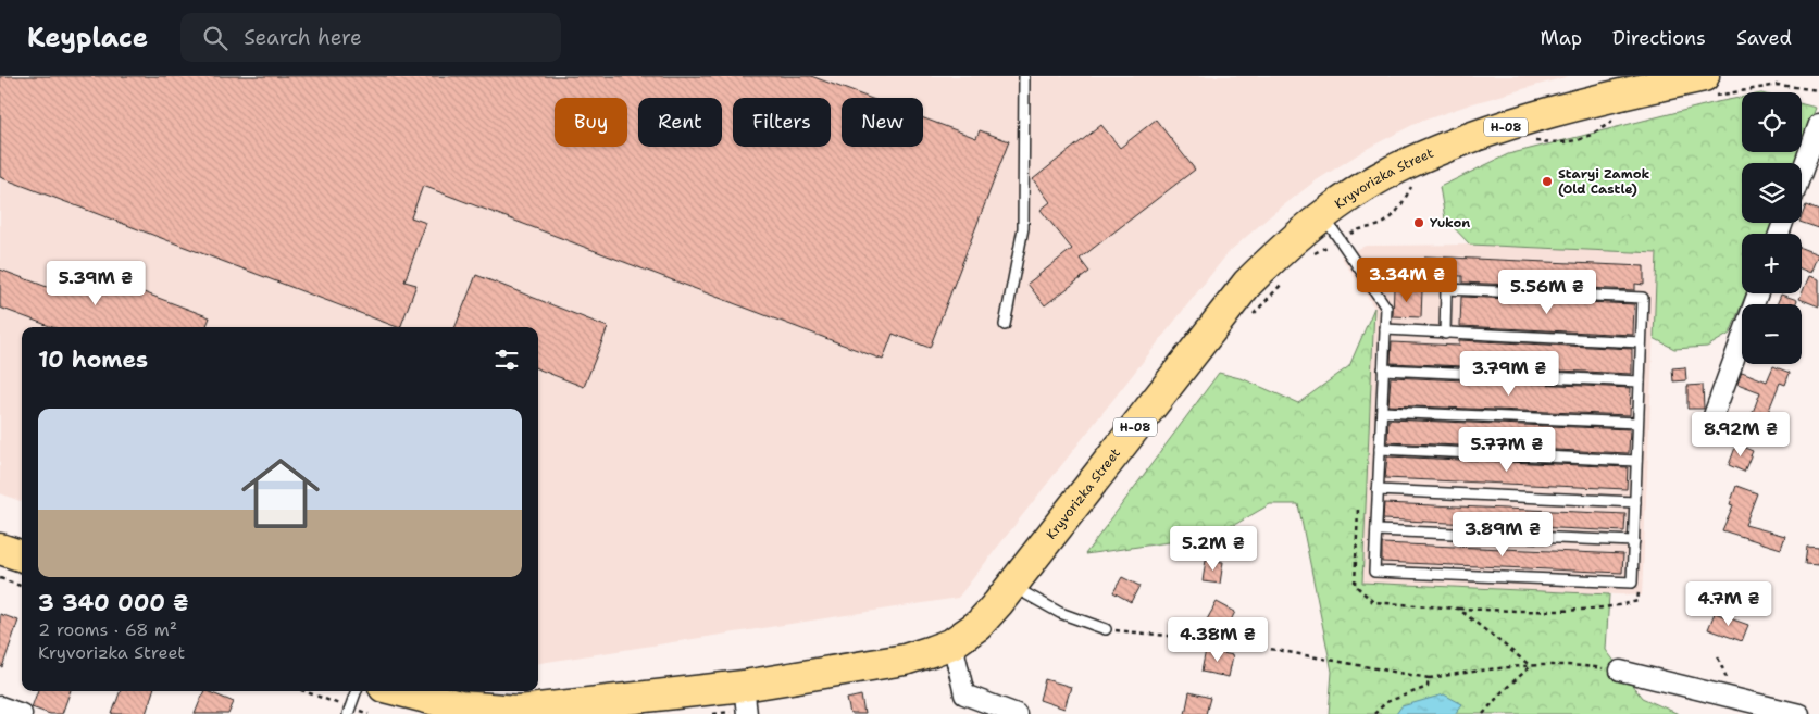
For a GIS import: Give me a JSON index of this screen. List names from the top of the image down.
{
  "streets": {
    "main road": ["Н-08", "Kryvorizka Street"]
  },
  "places": ["Staryi Zamok (Old Castle)", "Yukon"],
  "page": {
    "header": "Keyplace",
    "search": "Search here",
    "nav": ["Map", "Directions", "Saved"],
    "map_buttons": ["+", "−"],
    "chip": [
      "Buy",
      "Rent",
      "Filters",
      "New"
    ],
    "price": [
      "3.34M ₴",
      "5.39M ₴",
      "5.56M ₴",
      "3.79M ₴",
      "8.92M ₴",
      "5.77M ₴",
      "3.89M ₴",
      "5.2M ₴",
      "4.7M ₴",
      "4.38M ₴"
    ],
    "heading": "10 homes",
    "list": [
      {
        "name": "3 340 000 ₴",
        "note": "2 rooms · 68 m² · Kryvorizka Street"
      }
    ]
  }
}
